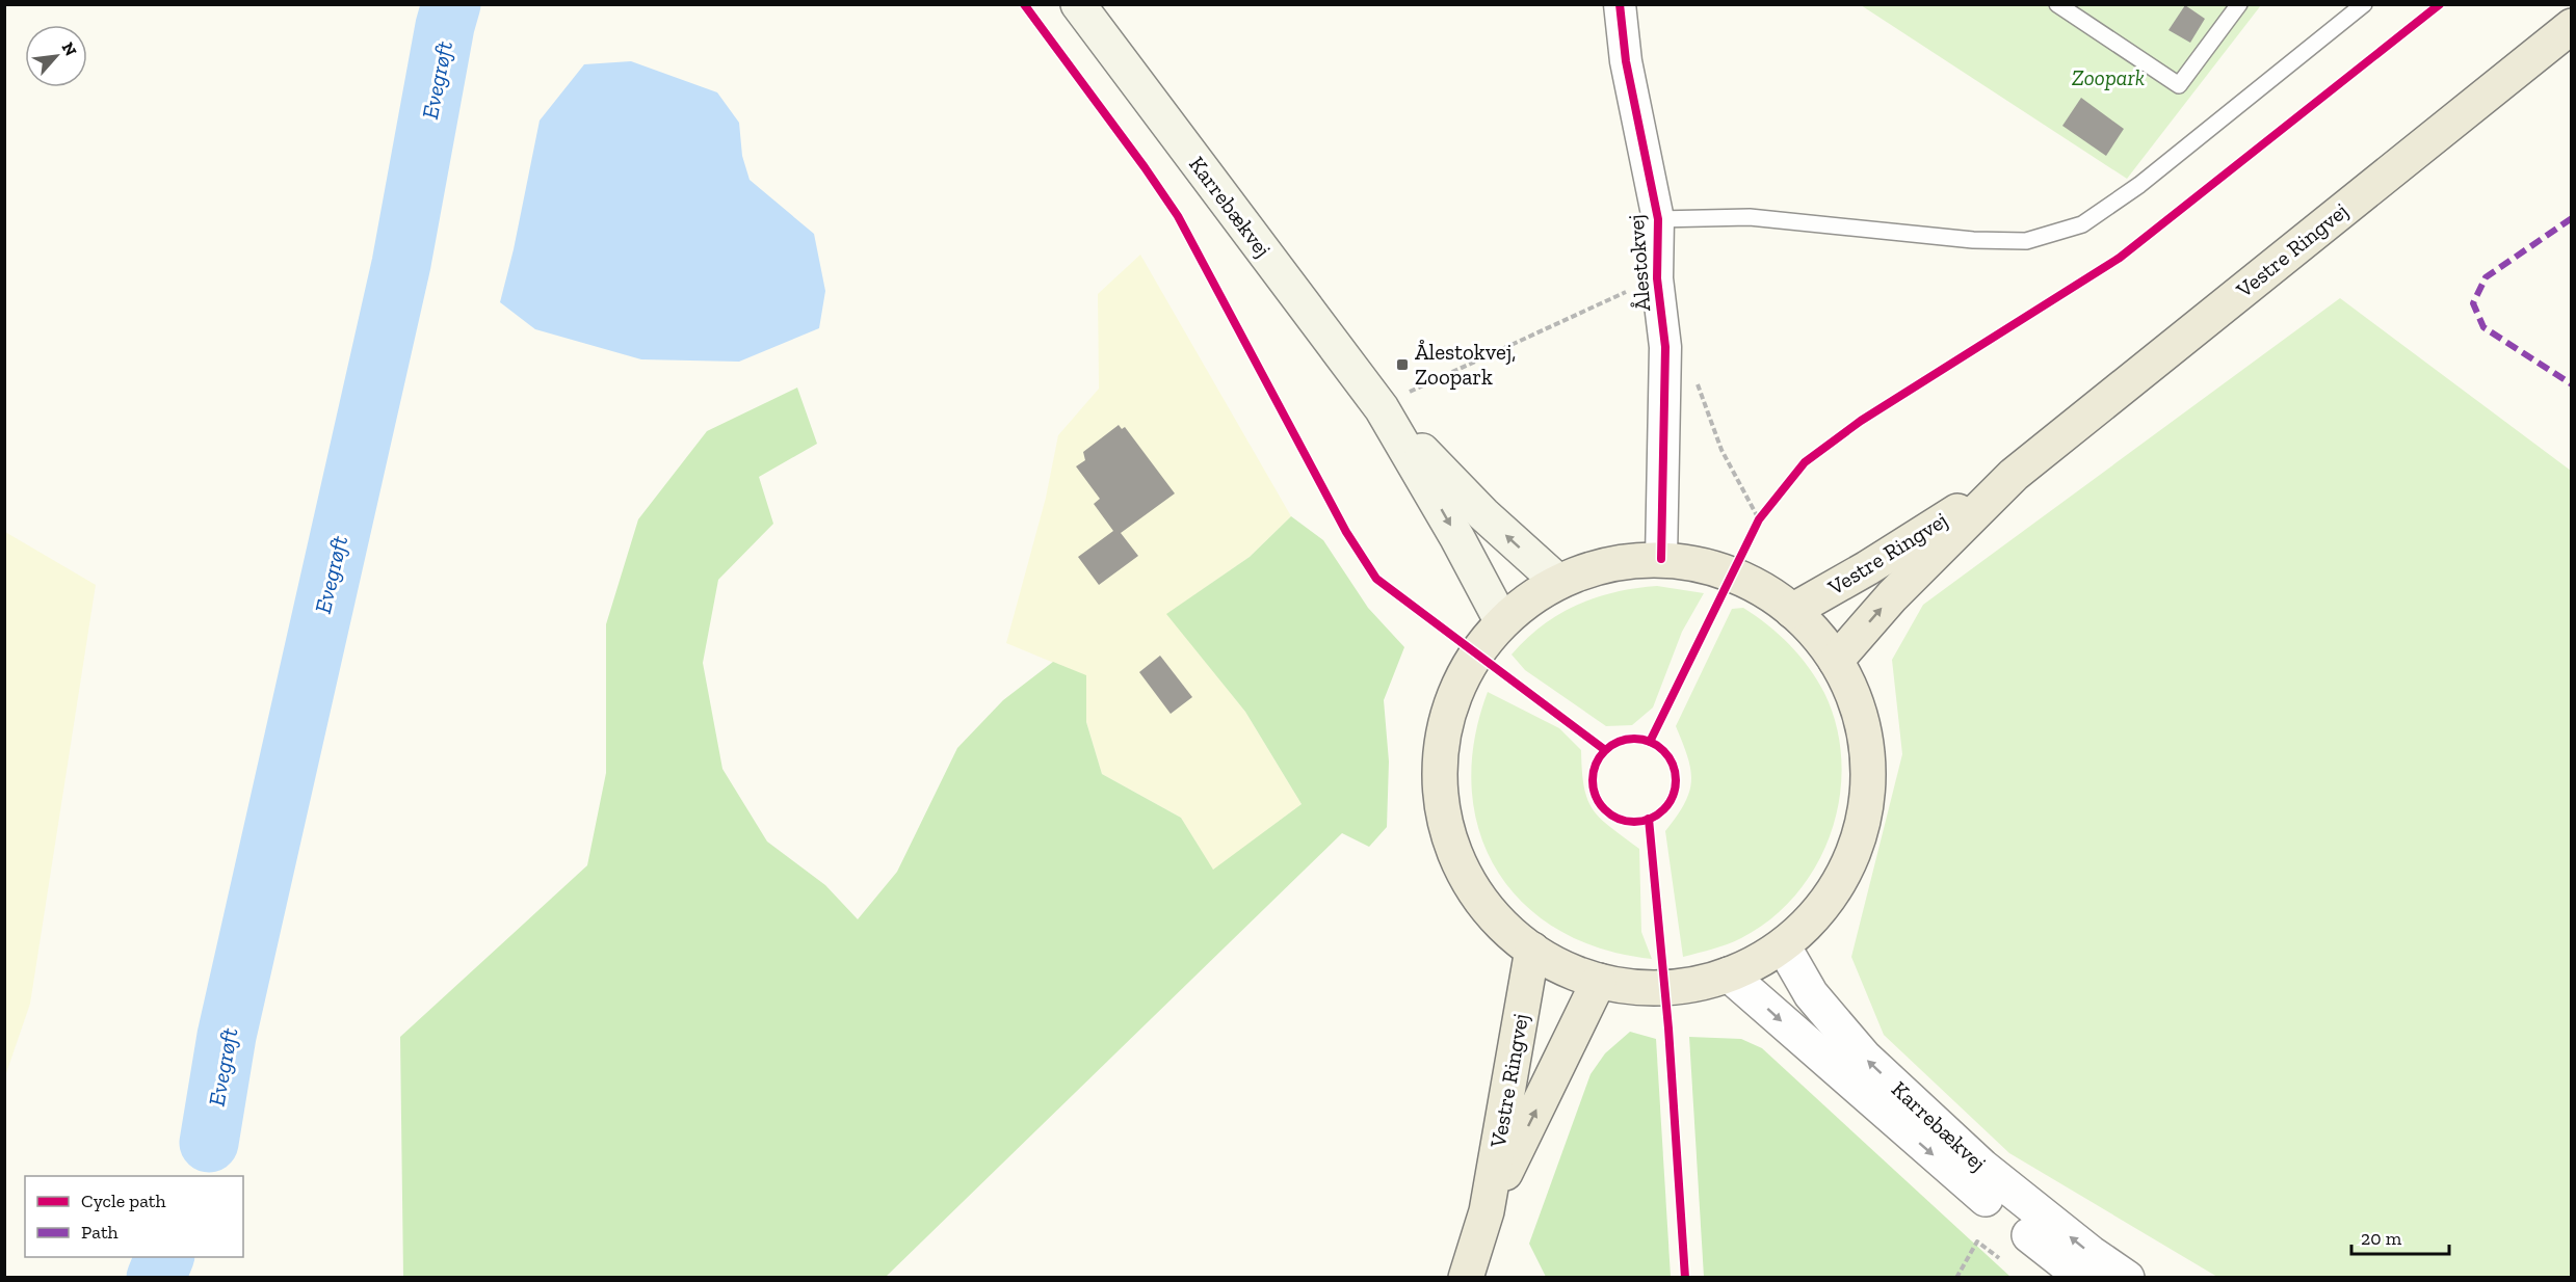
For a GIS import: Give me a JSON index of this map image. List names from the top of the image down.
{
  "streets": {
    "main road": ["Karrebækvej", "Vestre Ringvej"],
    "street": ["Ålestokvej"]
  },
  "water": ["Evegrøft"],
  "parks": ["Zoopark"],
  "places": {
    "transit": ["Ålestokvej, Zoopark"]
  },
  "legend": ["Cycle path", "Path"],
  "scale_bar": "20 m",
  "north": "top right"
}
